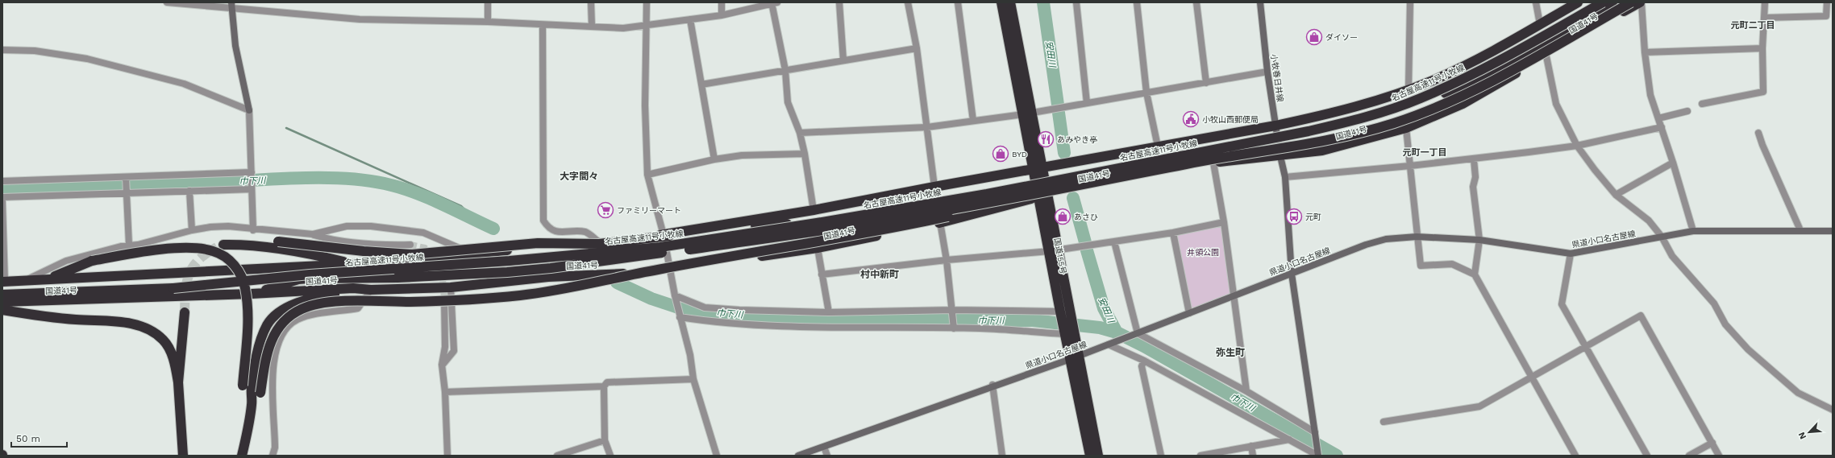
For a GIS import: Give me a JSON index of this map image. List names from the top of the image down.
{
  "streets": {
    "highway": ["国道41号", "名古屋高速11号小牧線", "国道155号"],
    "main road": ["小牧春日井線", "県道小口名古屋線"]
  },
  "crossings": [
    ["国道41号", "小牧春日井線"],
    ["国道41号", "国道155号"],
    ["小牧春日井線", "県道小口名古屋線"],
    ["県道小口名古屋線", "国道155号"]
  ],
  "districts": [
    "元町二丁目",
    "元町一丁目",
    "大字間々",
    "村中新町",
    "弥生町"
  ],
  "water": ["安田川", "巾下川"],
  "parks": ["井領公園"],
  "places": {
    "shop": ["ダイソー", "BYD", "あさひ"],
    "public building": ["小牧山西郵便局"],
    "restaurant": ["あみやき亭"],
    "supermarket": ["ファミリーマート"],
    "bus stop": ["元町"]
  },
  "scale_bar": "50 m",
  "north": "bottom left"
}
